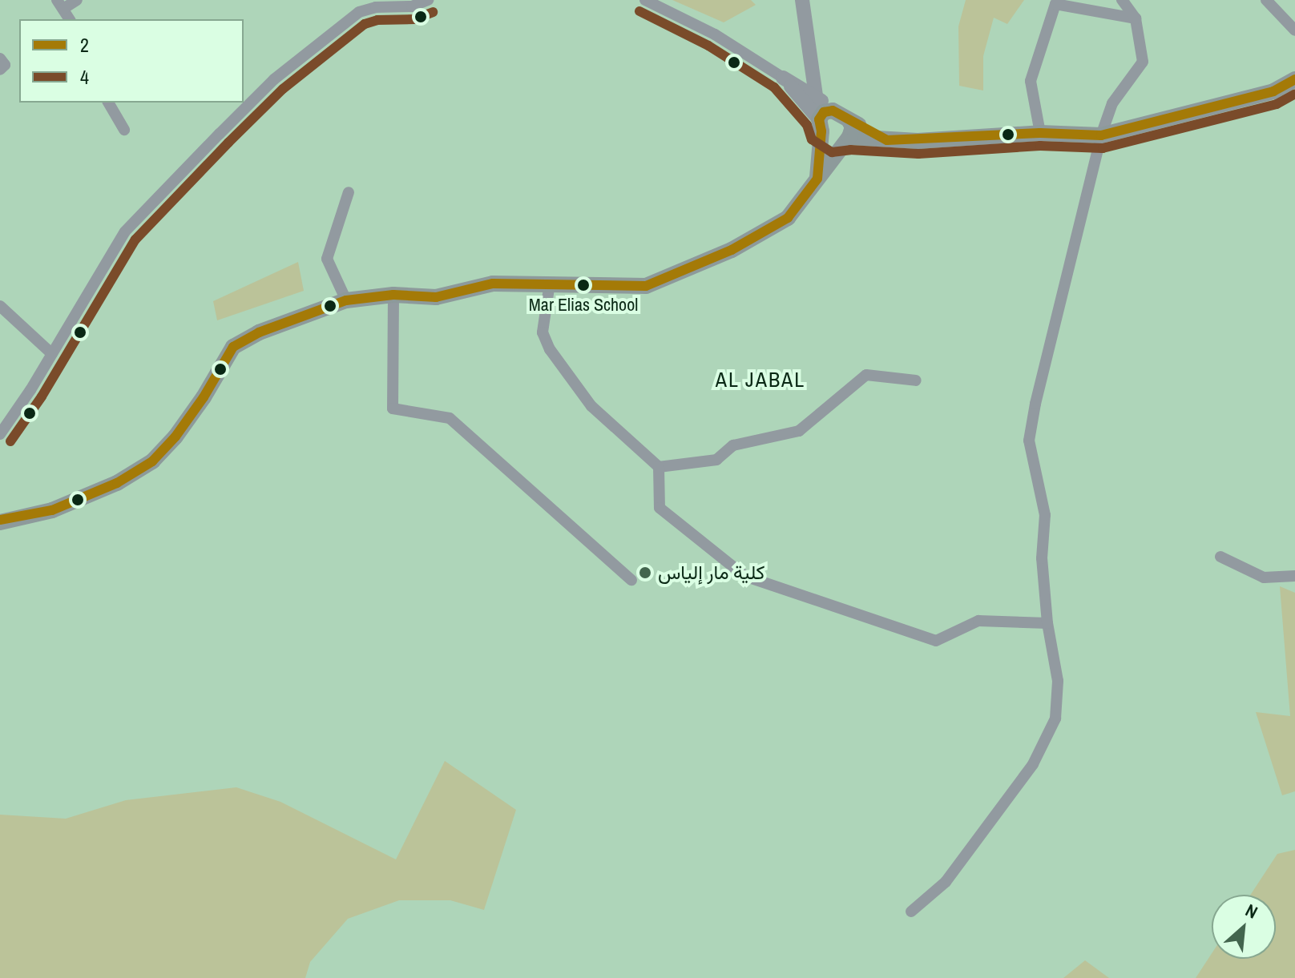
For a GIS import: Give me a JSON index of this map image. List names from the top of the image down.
{
  "districts": ["AL JABAL"],
  "places": ["Mar Elias School", "كلية مار إلياس"],
  "lines": ["transit line 4", "transit line 2"],
  "legend": ["2", "4"],
  "north": "top right"
}
